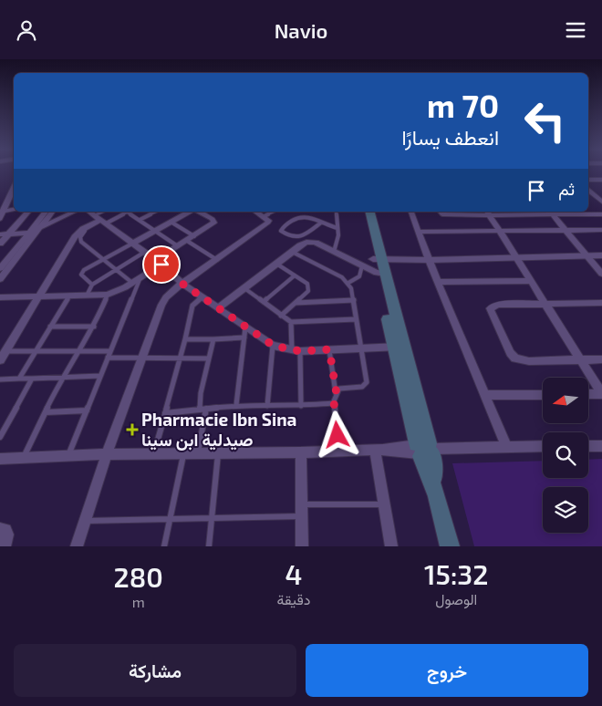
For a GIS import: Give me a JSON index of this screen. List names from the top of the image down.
{
  "places": {
    "health": ["Pharmacie Ibn Sina صيدلية ابن سينا"]
  },
  "north": "left",
  "page": {
    "header": "Navio",
    "turn": ["70 m", "انعطف يسارًا"],
    "then": "ثم",
    "eta": [
      "15:32",
      "الوصول",
      "4",
      "دقيقة",
      "280",
      "m"
    ],
    "buttons": ["خروج", "مشاركة"]
  }
}
